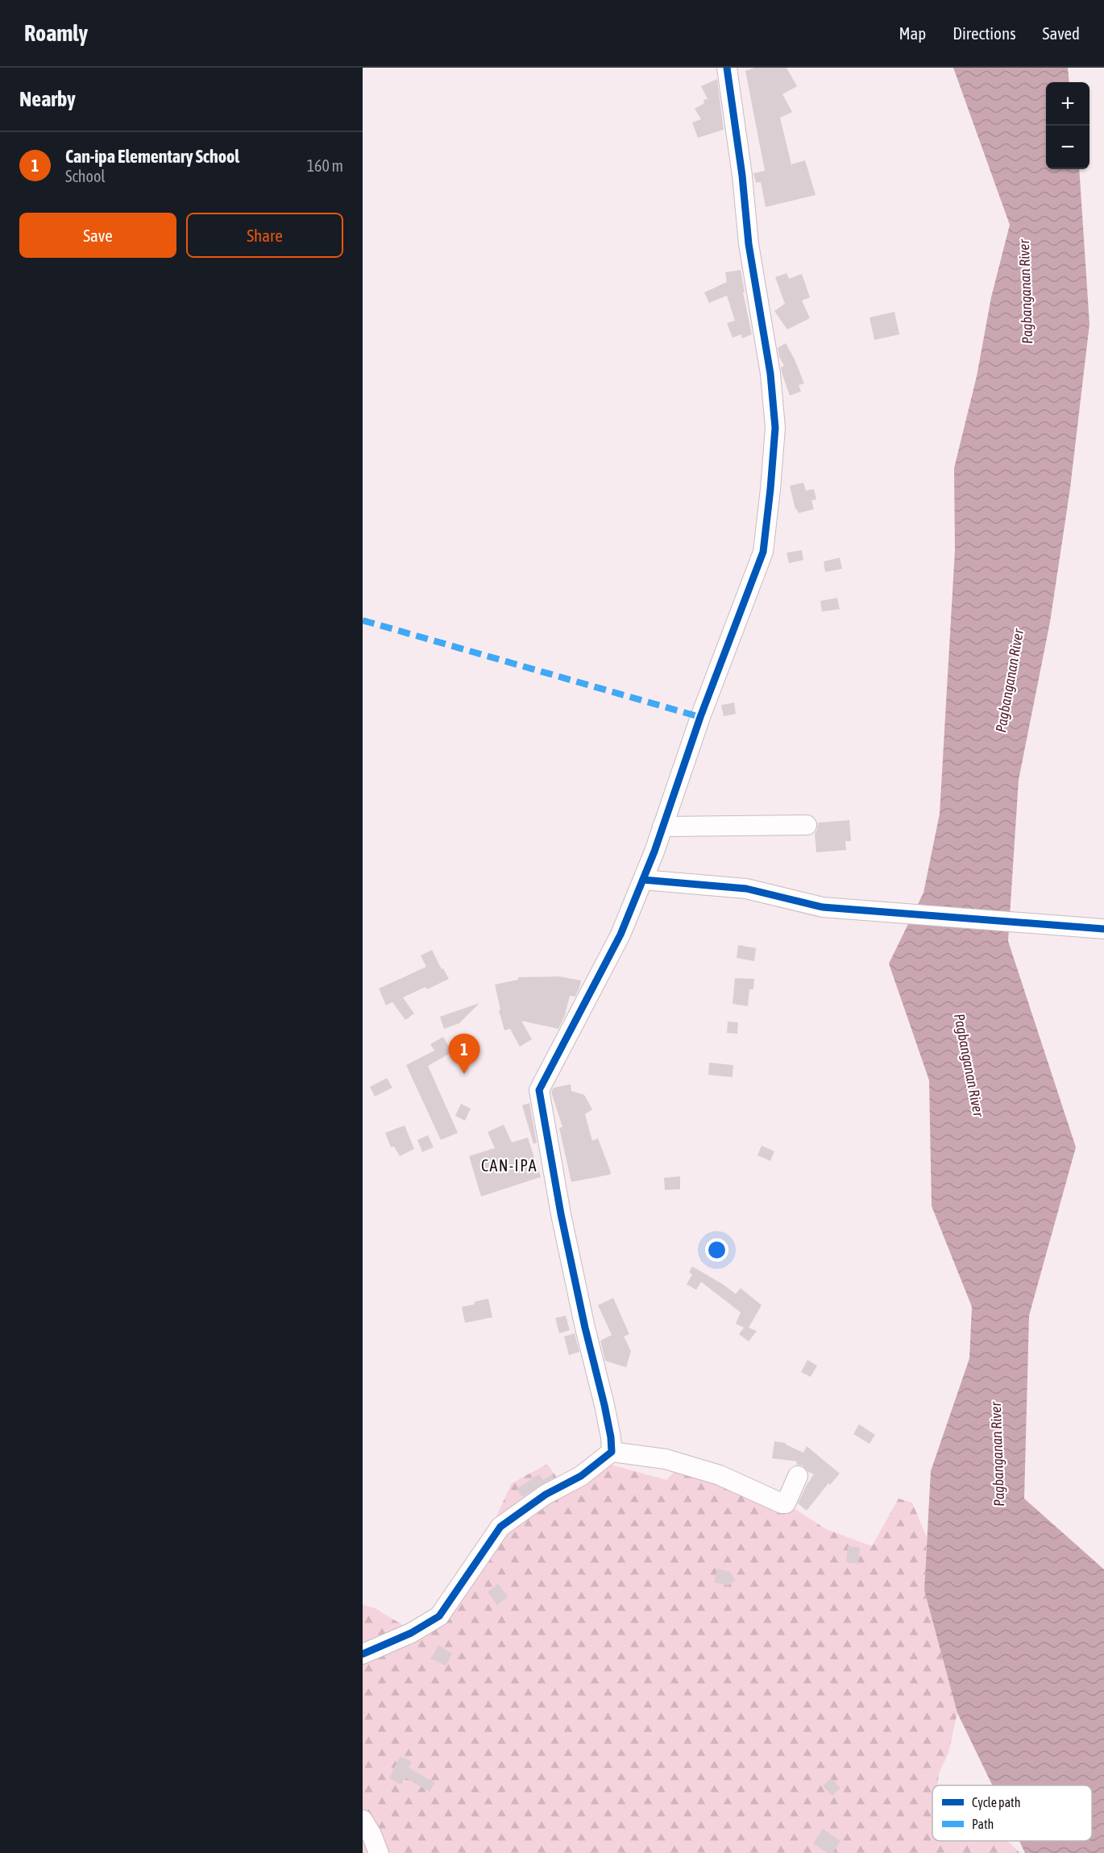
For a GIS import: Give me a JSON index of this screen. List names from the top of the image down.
{
  "districts": ["CAN-IPA"],
  "water": ["Pagbanganan River"],
  "legend": ["Cycle path", "Path"],
  "page": {
    "header": "Roamly",
    "nav": ["Map", "Directions", "Saved"],
    "heading": "Nearby",
    "map_buttons": ["+", "−"],
    "list": [
      {
        "mark": "1",
        "name": "Can-ipa Elementary School",
        "note": "School",
        "value": "160 m"
      }
    ],
    "buttons": ["Save", "Share"],
    "pins": "1"
  }
}
